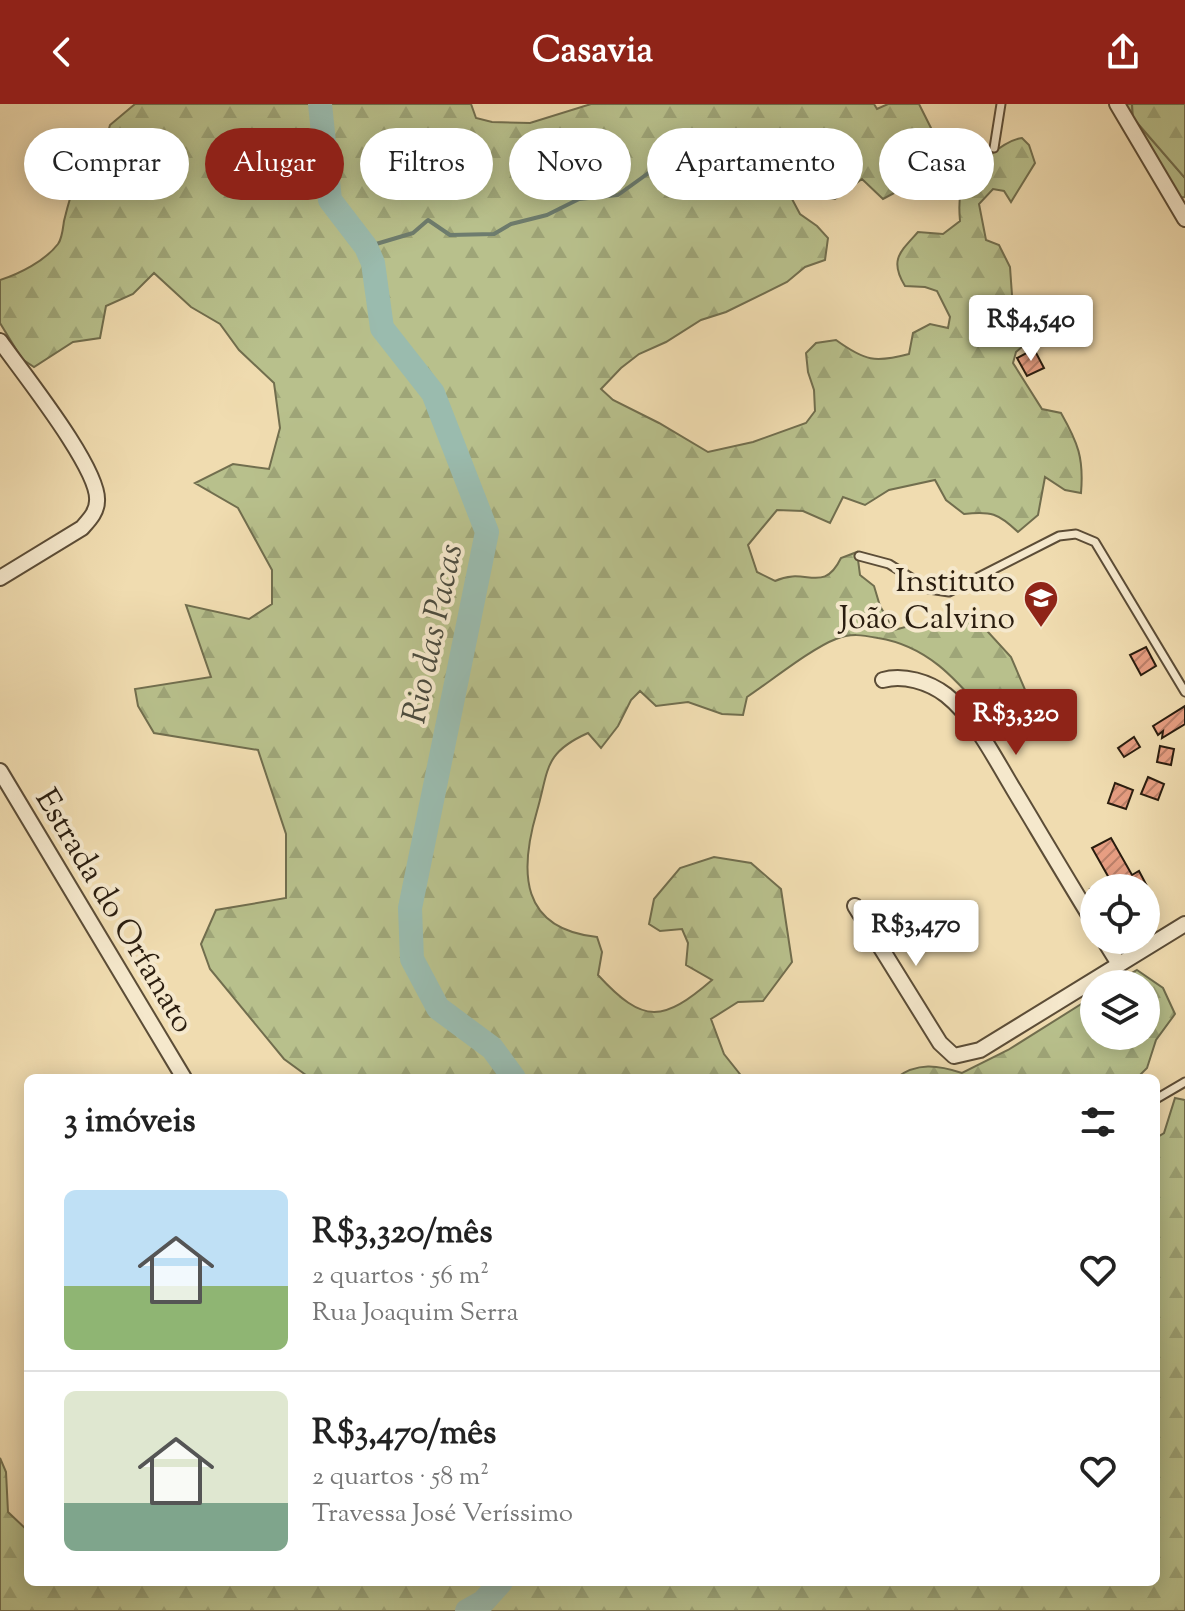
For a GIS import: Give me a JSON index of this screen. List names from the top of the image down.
{
  "streets": {
    "street": ["Estrada do Orfanato"]
  },
  "water": ["Rio das Pacas"],
  "places": {
    "school or university": ["Instituto João Calvino"]
  },
  "page": {
    "header": "Casavia",
    "chip": [
      "Comprar",
      "Alugar",
      "Filtros",
      "Novo",
      "Apartamento",
      "Casa"
    ],
    "price": ["R$4,540", "R$3,320", "R$3,470"],
    "heading": "3 imóveis",
    "list": [
      {
        "name": "R$3,320/mês",
        "note": "2 quartos · 56 m² · Rua Joaquim Serra"
      },
      {
        "name": "R$3,470/mês",
        "note": "2 quartos · 58 m² · Travessa José Veríssimo"
      }
    ]
  }
}
